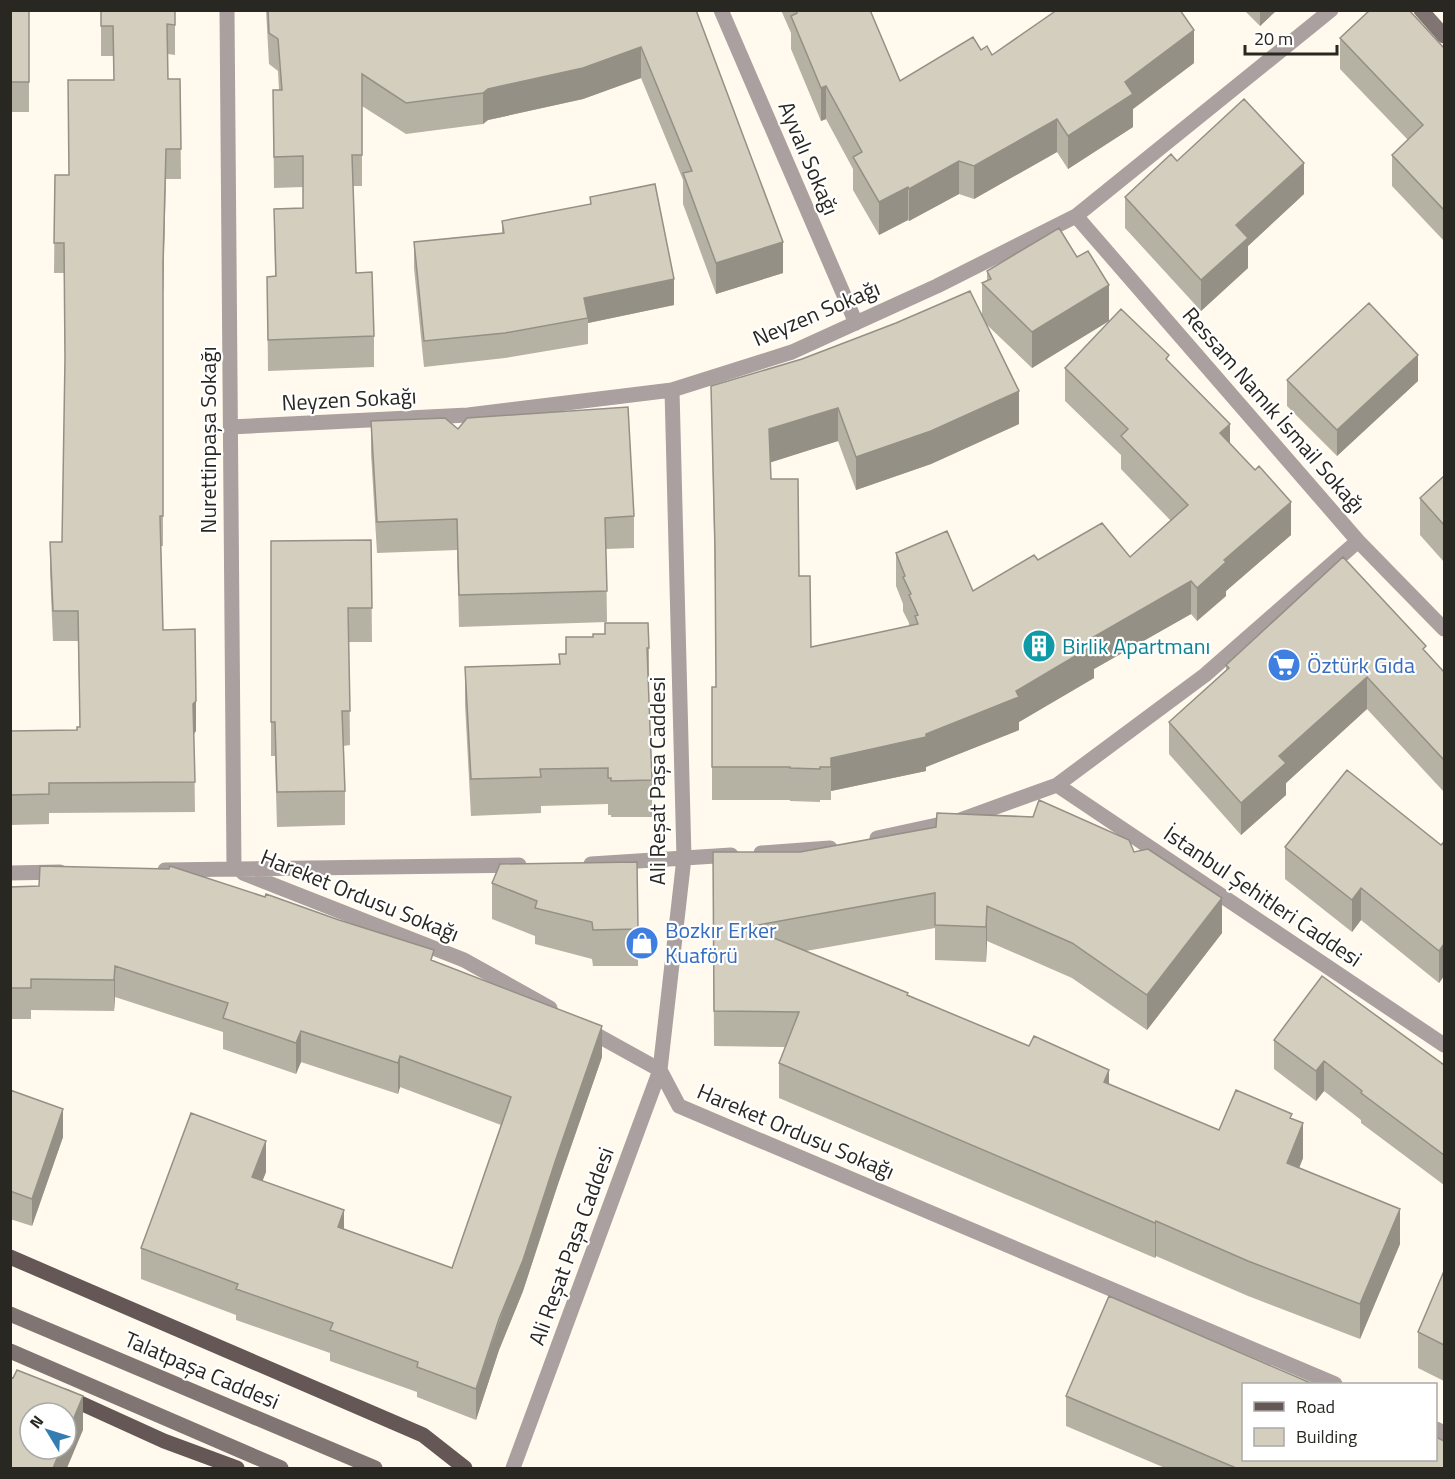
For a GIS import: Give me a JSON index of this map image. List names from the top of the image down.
{
  "streets": {
    "main road": ["Talatpaşa Caddesi"],
    "street": [
      "Ayvalı Sokağı",
      "Neyzen Sokağı",
      "Ressam Namık İsmail Sokağı",
      "Nurettinpaşa Sokağı",
      "Ali Reşat Paşa Caddesi",
      "Hareket Ordusu Sokağı",
      "İstanbul Şehitleri Caddesi"
    ]
  },
  "crossings": [
    ["Ayvalı Sokağı", "Neyzen Sokağı"],
    ["Neyzen Sokağı", "Ressam Namık İsmail Sokağı"],
    ["Neyzen Sokağı", "Nurettinpaşa Sokağı"],
    ["Neyzen Sokağı", "Ali Reşat Paşa Caddesi"],
    ["Nurettinpaşa Sokağı", "Hareket Ordusu Sokağı"],
    ["Ali Reşat Paşa Caddesi", "Hareket Ordusu Sokağı"]
  ],
  "places": {
    "building": ["Birlik Apartmanı"],
    "supermarket": ["Öztürk Gıda"],
    "shop": ["Bozkır Erker Kuaförü"]
  },
  "legend": ["Road", "Building"],
  "scale_bar": "20 m",
  "north": "top left"
}
